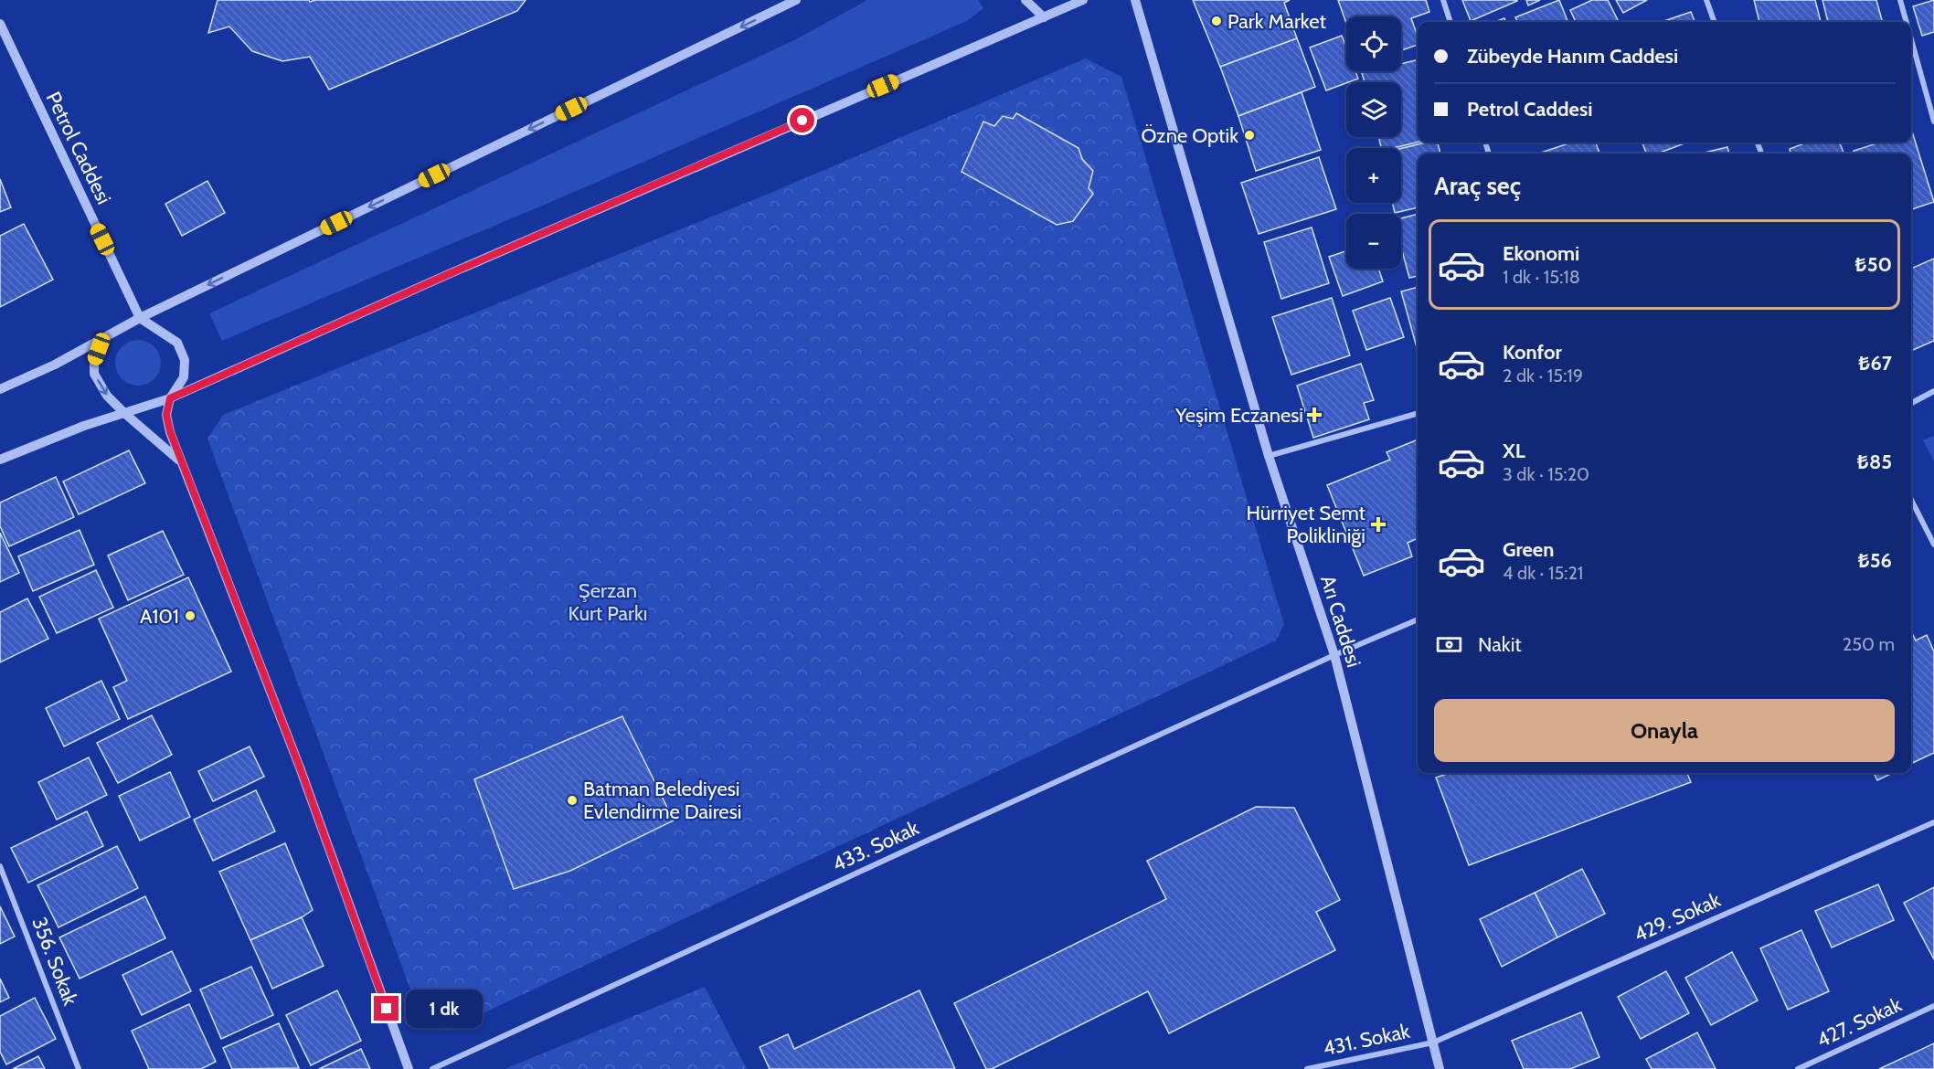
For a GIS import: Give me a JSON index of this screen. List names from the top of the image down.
{
  "streets": {
    "street": [
      "Petrol Caddesi",
      "Arı Caddesi",
      "433. Sokak",
      "429. Sokak",
      "356. Sokak",
      "427. Sokak",
      "431. Sokak"
    ]
  },
  "crossings": [
    ["Arı Caddesi", "433. Sokak"],
    ["Arı Caddesi", "429. Sokak"],
    ["Arı Caddesi", "431. Sokak"],
    ["429. Sokak", "431. Sokak"]
  ],
  "parks": ["Şerzan Kurt Parkı"],
  "places": {
    "other": [
      "Park Market",
      "Özne Optik",
      "A101",
      "Batman Belediyesi Evlendirme Dairesi"
    ],
    "health": ["Yeşim Eczanesi", "Hürriyet Semt Polikliniği"]
  },
  "page": {
    "map_buttons": ["+", "−"],
    "banner": ["Zübeyde Hanım Caddesi", "Petrol Caddesi"],
    "heading": "Araç seç",
    "list": [
      {
        "name": "Ekonomi",
        "note": "1 dk · 15:18",
        "value": "₺50"
      },
      {
        "name": "Konfor",
        "note": "2 dk · 15:19",
        "value": "₺67"
      },
      {
        "name": "XL",
        "note": "3 dk · 15:20",
        "value": "₺85"
      },
      {
        "name": "Green",
        "note": "4 dk · 15:21",
        "value": "₺56"
      }
    ],
    "pay": ["Nakit", "250 m"],
    "buttons": "Onayla",
    "bubble": "1 dk"
  }
}
